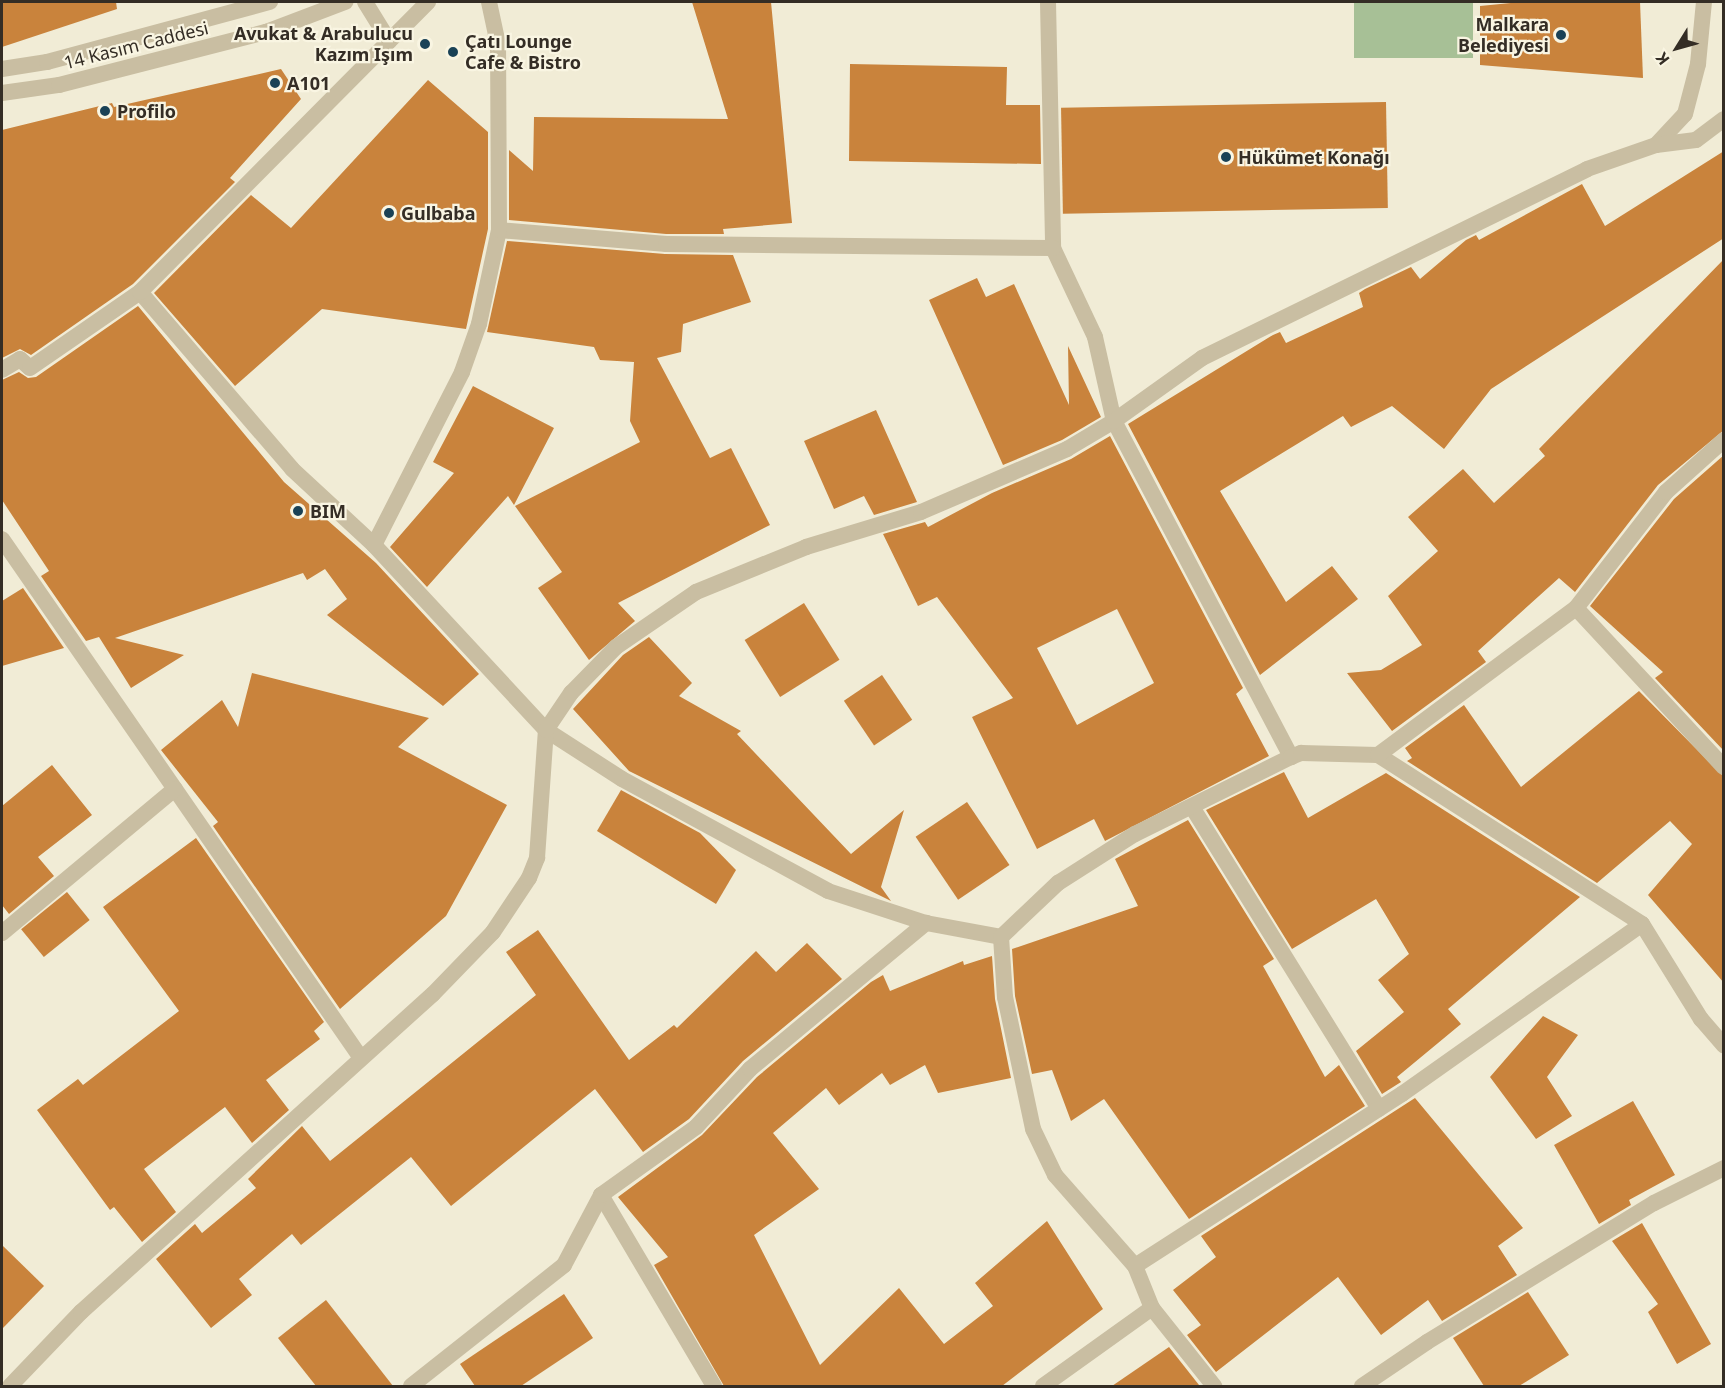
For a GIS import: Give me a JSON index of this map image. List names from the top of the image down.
{
  "streets": {
    "street": ["14 Kasım Caddesi"]
  },
  "places": [
    "Malkara Belediyesi",
    "Avukat & Arabulucu Kazım Işım",
    "Çatı Lounge Cafe & Bistro",
    "A101",
    "Profilo",
    "Hükümet Konağı",
    "Gulbaba",
    "BIM"
  ],
  "north": "bottom left"
}
